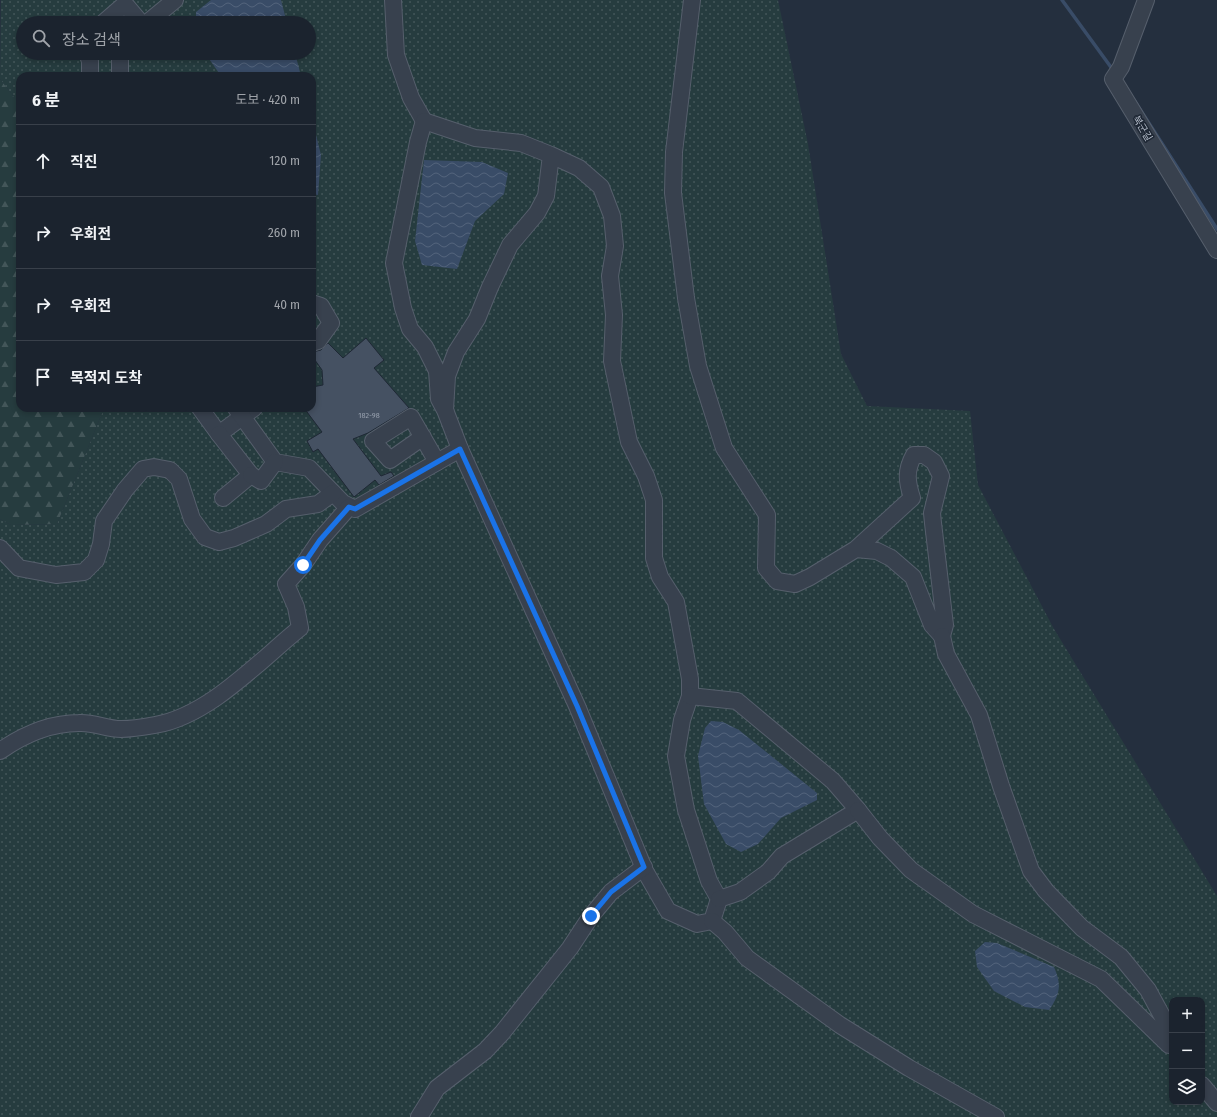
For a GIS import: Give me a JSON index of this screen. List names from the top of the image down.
{
  "streets": {
    "street": ["북군길"]
  },
  "house_numbers": ["182-98"],
  "page": {
    "search": "장소 검색",
    "heading": ["6 분", "도보 · 420 m"],
    "list": [
      ["직진", "120 m"],
      ["우회전", "260 m"],
      ["우회전", "40 m"],
      "목적지 도착"
    ],
    "map_buttons": ["+", "−"]
  }
}
